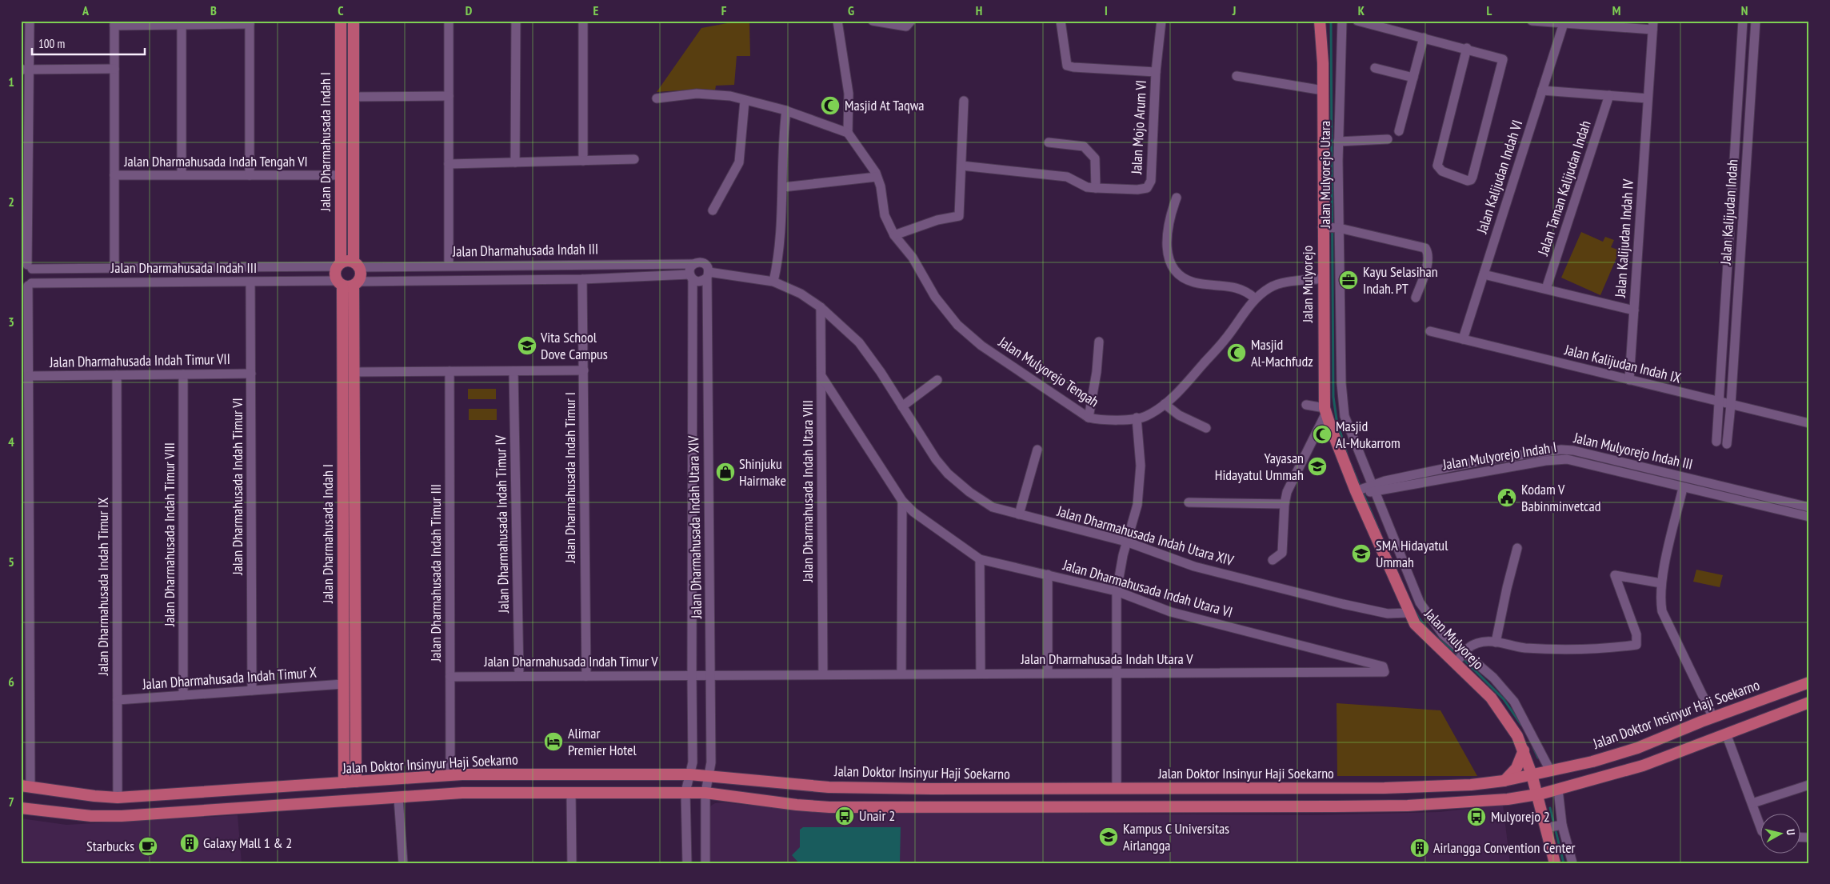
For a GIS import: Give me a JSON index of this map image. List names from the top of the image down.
{
  "streets": {
    "main road": ["Jalan Dharmahusada Indah I", "Jalan Mulyorejo", "Jalan Doktor Insinyur Haji Soekarno"],
    "street": [
      "Jalan Mojo Arum VI",
      "Jalan Dharmahusada Indah Tengah VI",
      "Jalan Mulyorejo Utara",
      "Jalan Kalijudan Indah VI",
      "Jalan Taman Kalijudan Indah",
      "Jalan Kalijudan Indah",
      "Jalan Kalijudan Indah IV",
      "Jalan Dharmahusada Indah III",
      "Jalan Dharmahusada Indah Timur VII",
      "Jalan Kalijudan Indah IX",
      "Jalan Mulyorejo Tengah",
      "Jalan Mulyorejo Indah III",
      "Jalan Mulyorejo Indah I",
      "Jalan Dharmahusada Indah Timur I",
      "Jalan Dharmahusada Indah Timur VI",
      "Jalan Dharmahusada Indah Utara VIII",
      "Jalan Dharmahusada Indah Timur IV",
      "Jalan Dharmahusada Indah Utara XIV",
      "Jalan Dharmahusada Indah Timur VIII",
      "Jalan Dharmahusada Indah Timur III",
      "Jalan Dharmahusada Indah Timur IX",
      "Jalan Dharmahusada Indah Utara VI",
      "Jalan Dharmahusada Indah Utara V",
      "Jalan Dharmahusada Indah Timur V",
      "Jalan Dharmahusada Indah Timur X"
    ]
  },
  "crossings": [
    ["Jalan Dharmahusada Indah I", "Jalan Dharmahusada Indah Tengah VI"],
    ["Jalan Dharmahusada Indah I", "Jalan Dharmahusada Indah III"],
    ["Jalan Dharmahusada Indah I", "Jalan Dharmahusada Indah Timur X"],
    ["Jalan Dharmahusada Indah I", "Jalan Doktor Insinyur Haji Soekarno"],
    ["Jalan Mulyorejo Utara", "Jalan Mulyorejo"],
    ["Jalan Mulyorejo Utara", "Jalan Mulyorejo Tengah"],
    ["Jalan Mulyorejo Utara", "Jalan Mulyorejo Indah III"],
    ["Jalan Mulyorejo Utara", "Jalan Mulyorejo Indah I"],
    ["Jalan Mulyorejo Utara", "Jalan Doktor Insinyur Haji Soekarno"],
    ["Jalan Kalijudan Indah VI", "Jalan Kalijudan Indah IX"],
    ["Jalan Kalijudan Indah", "Jalan Kalijudan Indah IX"],
    ["Jalan Kalijudan Indah IV", "Jalan Kalijudan Indah IX"],
    ["Jalan Dharmahusada Indah III", "Jalan Dharmahusada Indah Timur I"],
    ["Jalan Dharmahusada Indah III", "Jalan Dharmahusada Indah Timur VI"],
    ["Jalan Dharmahusada Indah III", "Jalan Dharmahusada Indah Utara XIV"],
    ["Jalan Mulyorejo", "Jalan Mulyorejo Tengah"],
    ["Jalan Mulyorejo", "Jalan Mulyorejo Indah III"],
    ["Jalan Mulyorejo", "Jalan Dharmahusada Indah Utara XIV"],
    ["Jalan Mulyorejo", "Jalan Doktor Insinyur Haji Soekarno"],
    ["Jalan Dharmahusada Indah Timur VII", "Jalan Dharmahusada Indah Timur VI"],
    ["Jalan Dharmahusada Indah Timur VII", "Jalan Dharmahusada Indah Timur VIII"],
    ["Jalan Dharmahusada Indah Timur VII", "Jalan Dharmahusada Indah Timur IX"],
    ["Jalan Mulyorejo Indah III", "Jalan Mulyorejo Indah I"],
    ["Jalan Dharmahusada Indah Timur I", "Jalan Dharmahusada Indah Timur V"],
    ["Jalan Dharmahusada Indah Timur VI", "Jalan Dharmahusada Indah Timur X"],
    ["Jalan Dharmahusada Indah Utara VIII", "Jalan Dharmahusada Indah Utara XIV"],
    ["Jalan Dharmahusada Indah Utara VIII", "Jalan Dharmahusada Indah Utara VI"],
    ["Jalan Dharmahusada Indah Utara VIII", "Jalan Dharmahusada Indah Utara V"],
    ["Jalan Dharmahusada Indah Timur IV", "Jalan Dharmahusada Indah Timur V"],
    ["Jalan Dharmahusada Indah Utara XIV", "Jalan Dharmahusada Indah Utara V"],
    ["Jalan Dharmahusada Indah Utara XIV", "Jalan Dharmahusada Indah Timur V"],
    ["Jalan Dharmahusada Indah Utara XIV", "Jalan Doktor Insinyur Haji Soekarno"],
    ["Jalan Dharmahusada Indah Timur VIII", "Jalan Dharmahusada Indah Timur X"],
    ["Jalan Dharmahusada Indah Timur III", "Jalan Dharmahusada Indah Timur V"],
    ["Jalan Dharmahusada Indah Timur III", "Jalan Doktor Insinyur Haji Soekarno"],
    ["Jalan Dharmahusada Indah Timur IX", "Jalan Dharmahusada Indah Timur X"],
    ["Jalan Dharmahusada Indah Timur IX", "Jalan Doktor Insinyur Haji Soekarno"],
    ["Jalan Dharmahusada Indah Utara VI", "Jalan Dharmahusada Indah Utara V"],
    ["Jalan Dharmahusada Indah Utara V", "Jalan Dharmahusada Indah Timur V"]
  ],
  "places": {
    "mosque": ["Masjid At Taqwa", "Masjid Al-Machfudz", "Masjid Al-Mukarrom"],
    "office": ["Kayu Selasihan Indah. PT"],
    "school or university": [
      "Vita School Dove Campus",
      "Yayasan Hidayatul Ummah",
      "SMA Hidayatul Ummah",
      "Kampus C Universitas Airlangga"
    ],
    "shop": ["Shinjuku Hairmake"],
    "public building": ["Kodam V Babinminvetcad"],
    "hotel": ["Alimar Premier Hotel"],
    "bus stop": ["Unair 2", "Mulyorejo 2"],
    "building": ["Galaxy Mall 1 & 2", "Airlangga Convention Center"],
    "cafe": ["Starbucks"]
  },
  "scale_bar": "100 m",
  "north": "right",
  "grid": {
    "columns": [
      "A",
      "B",
      "C",
      "D",
      "E",
      "F",
      "G",
      "H",
      "I",
      "J",
      "K",
      "L",
      "M",
      "N"
    ],
    "rows": [
      "1",
      "2",
      "3",
      "4",
      "5",
      "6",
      "7"
    ]
  }
}
